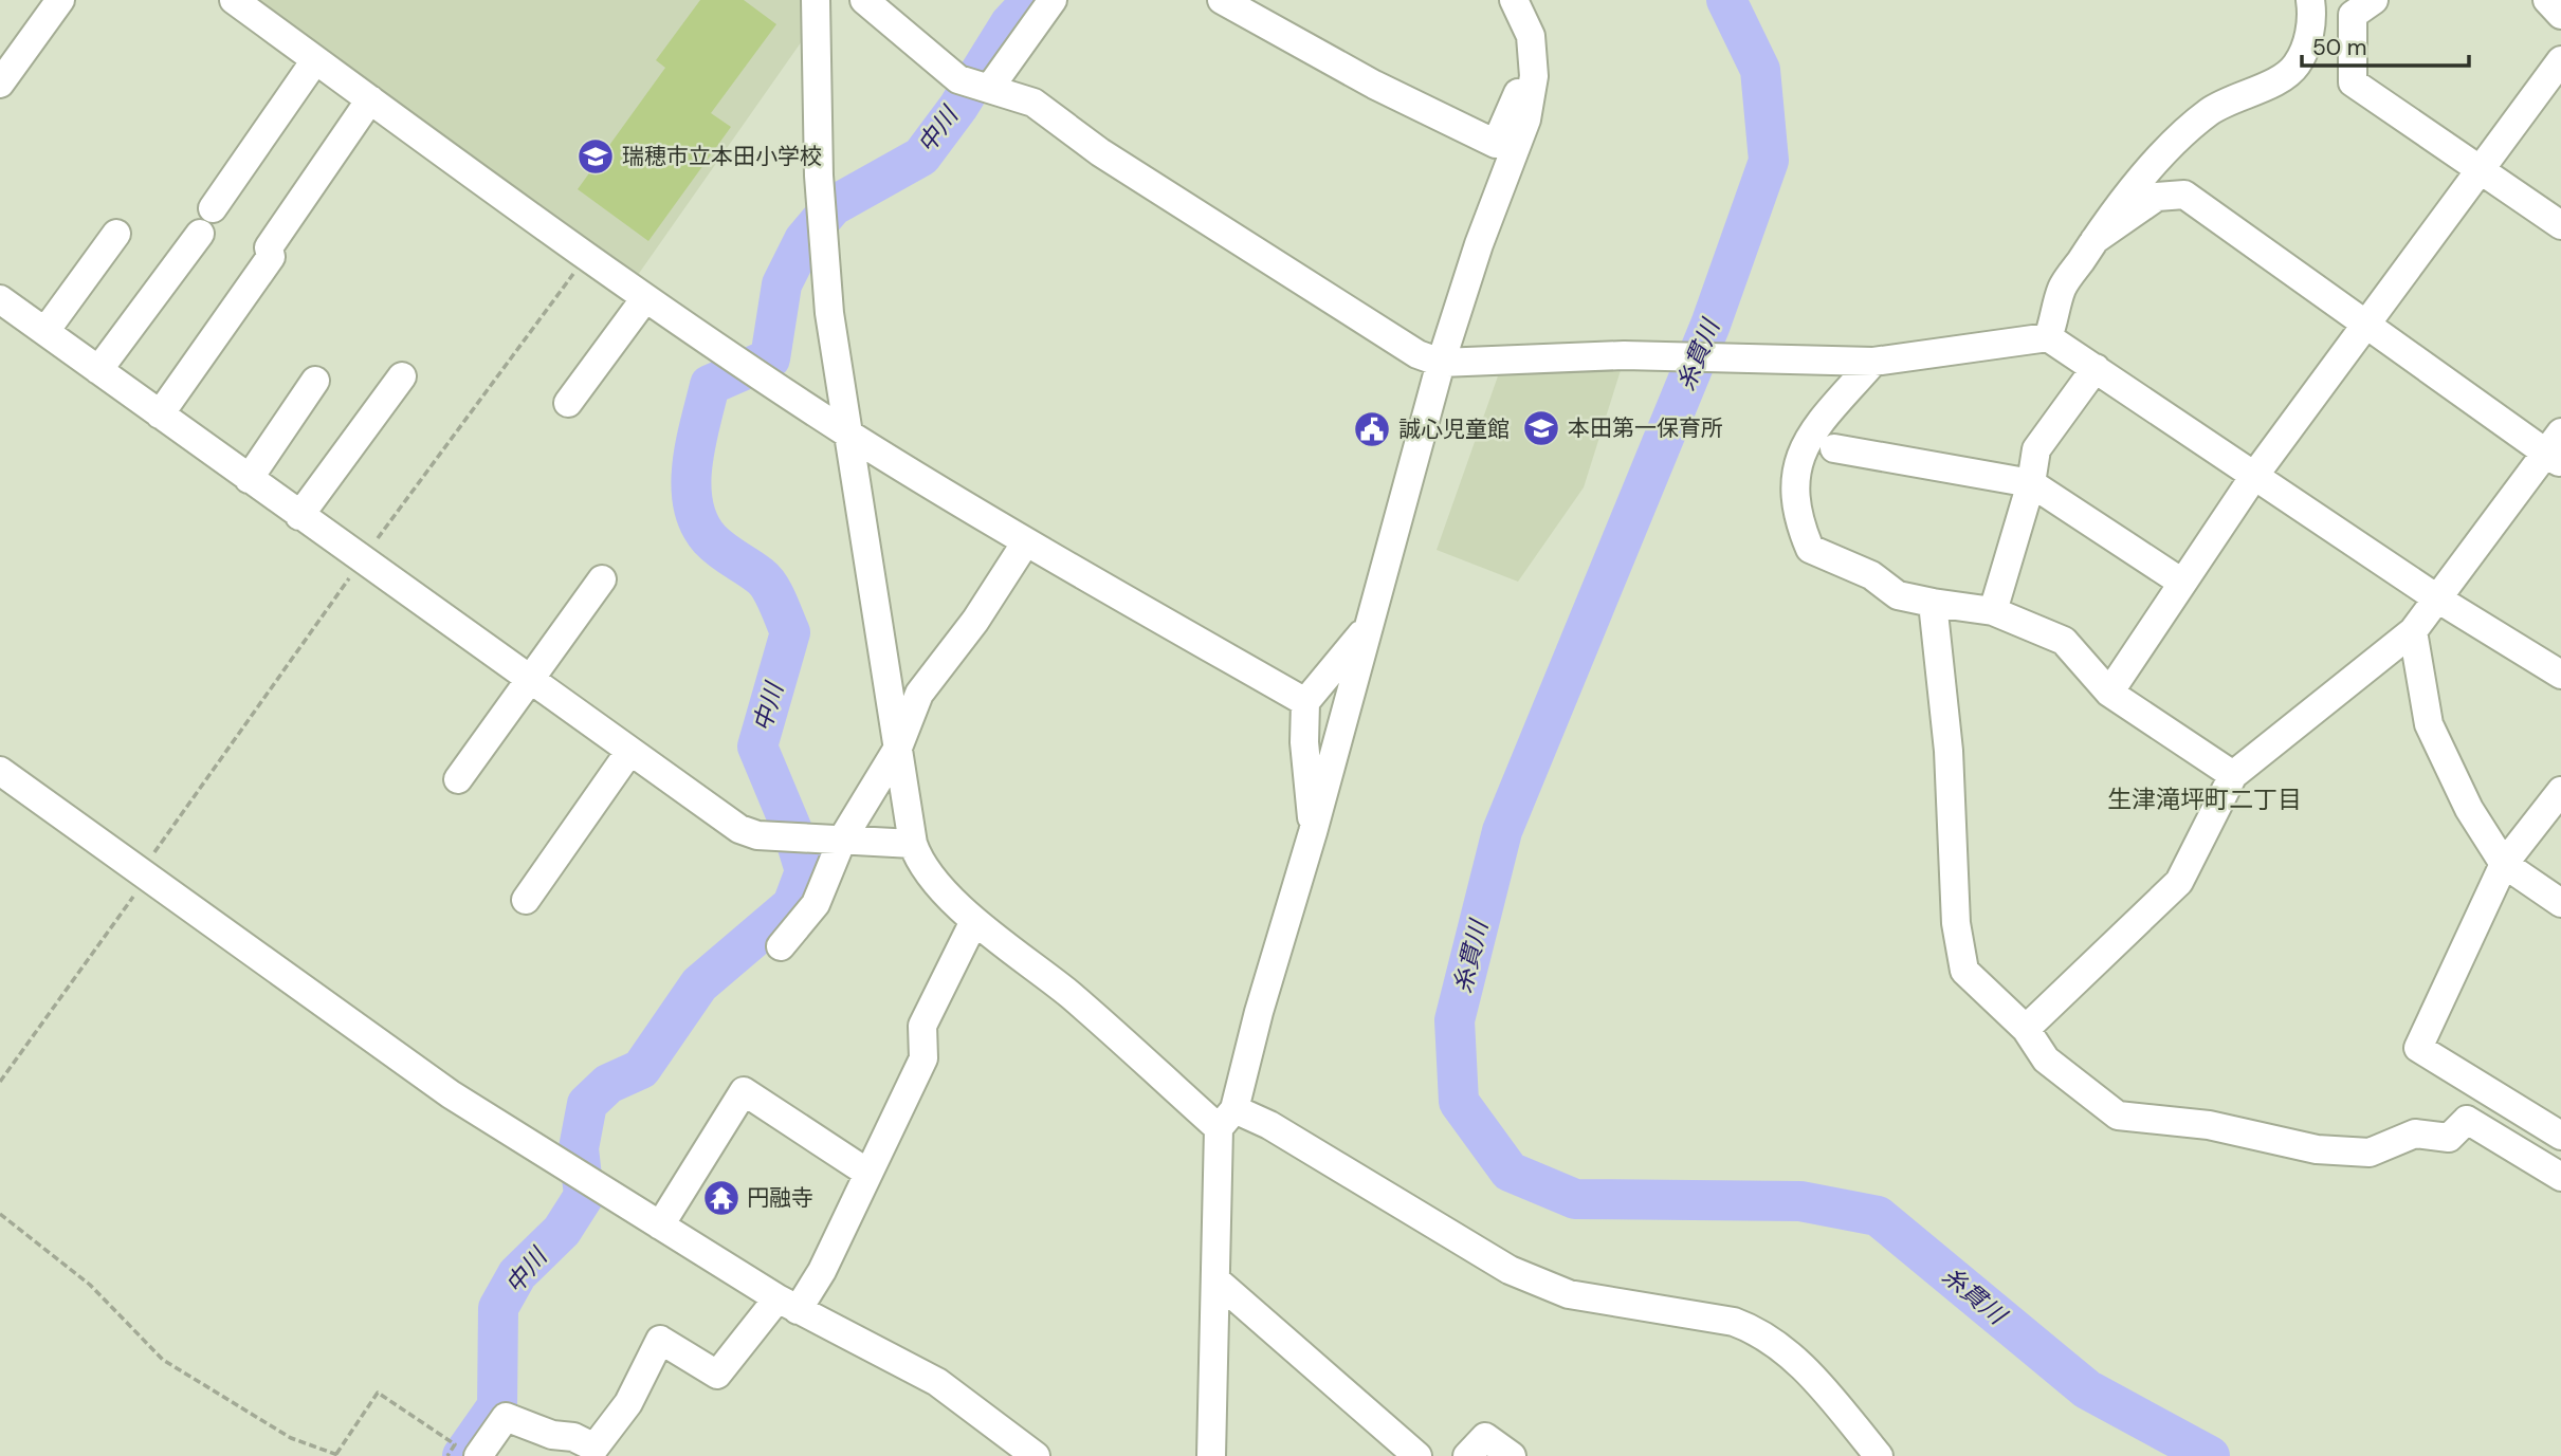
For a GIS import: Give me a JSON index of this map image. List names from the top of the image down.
{
  "districts": ["生津滝坪町二丁目"],
  "water": ["中川", "糸貫川"],
  "places": {
    "school or university": ["瑞穂市立本田小学校", "本田第一保育所"],
    "public building": ["誠心児童館"],
    "temple": ["円融寺"]
  },
  "scale_bar": "50 m"
}
